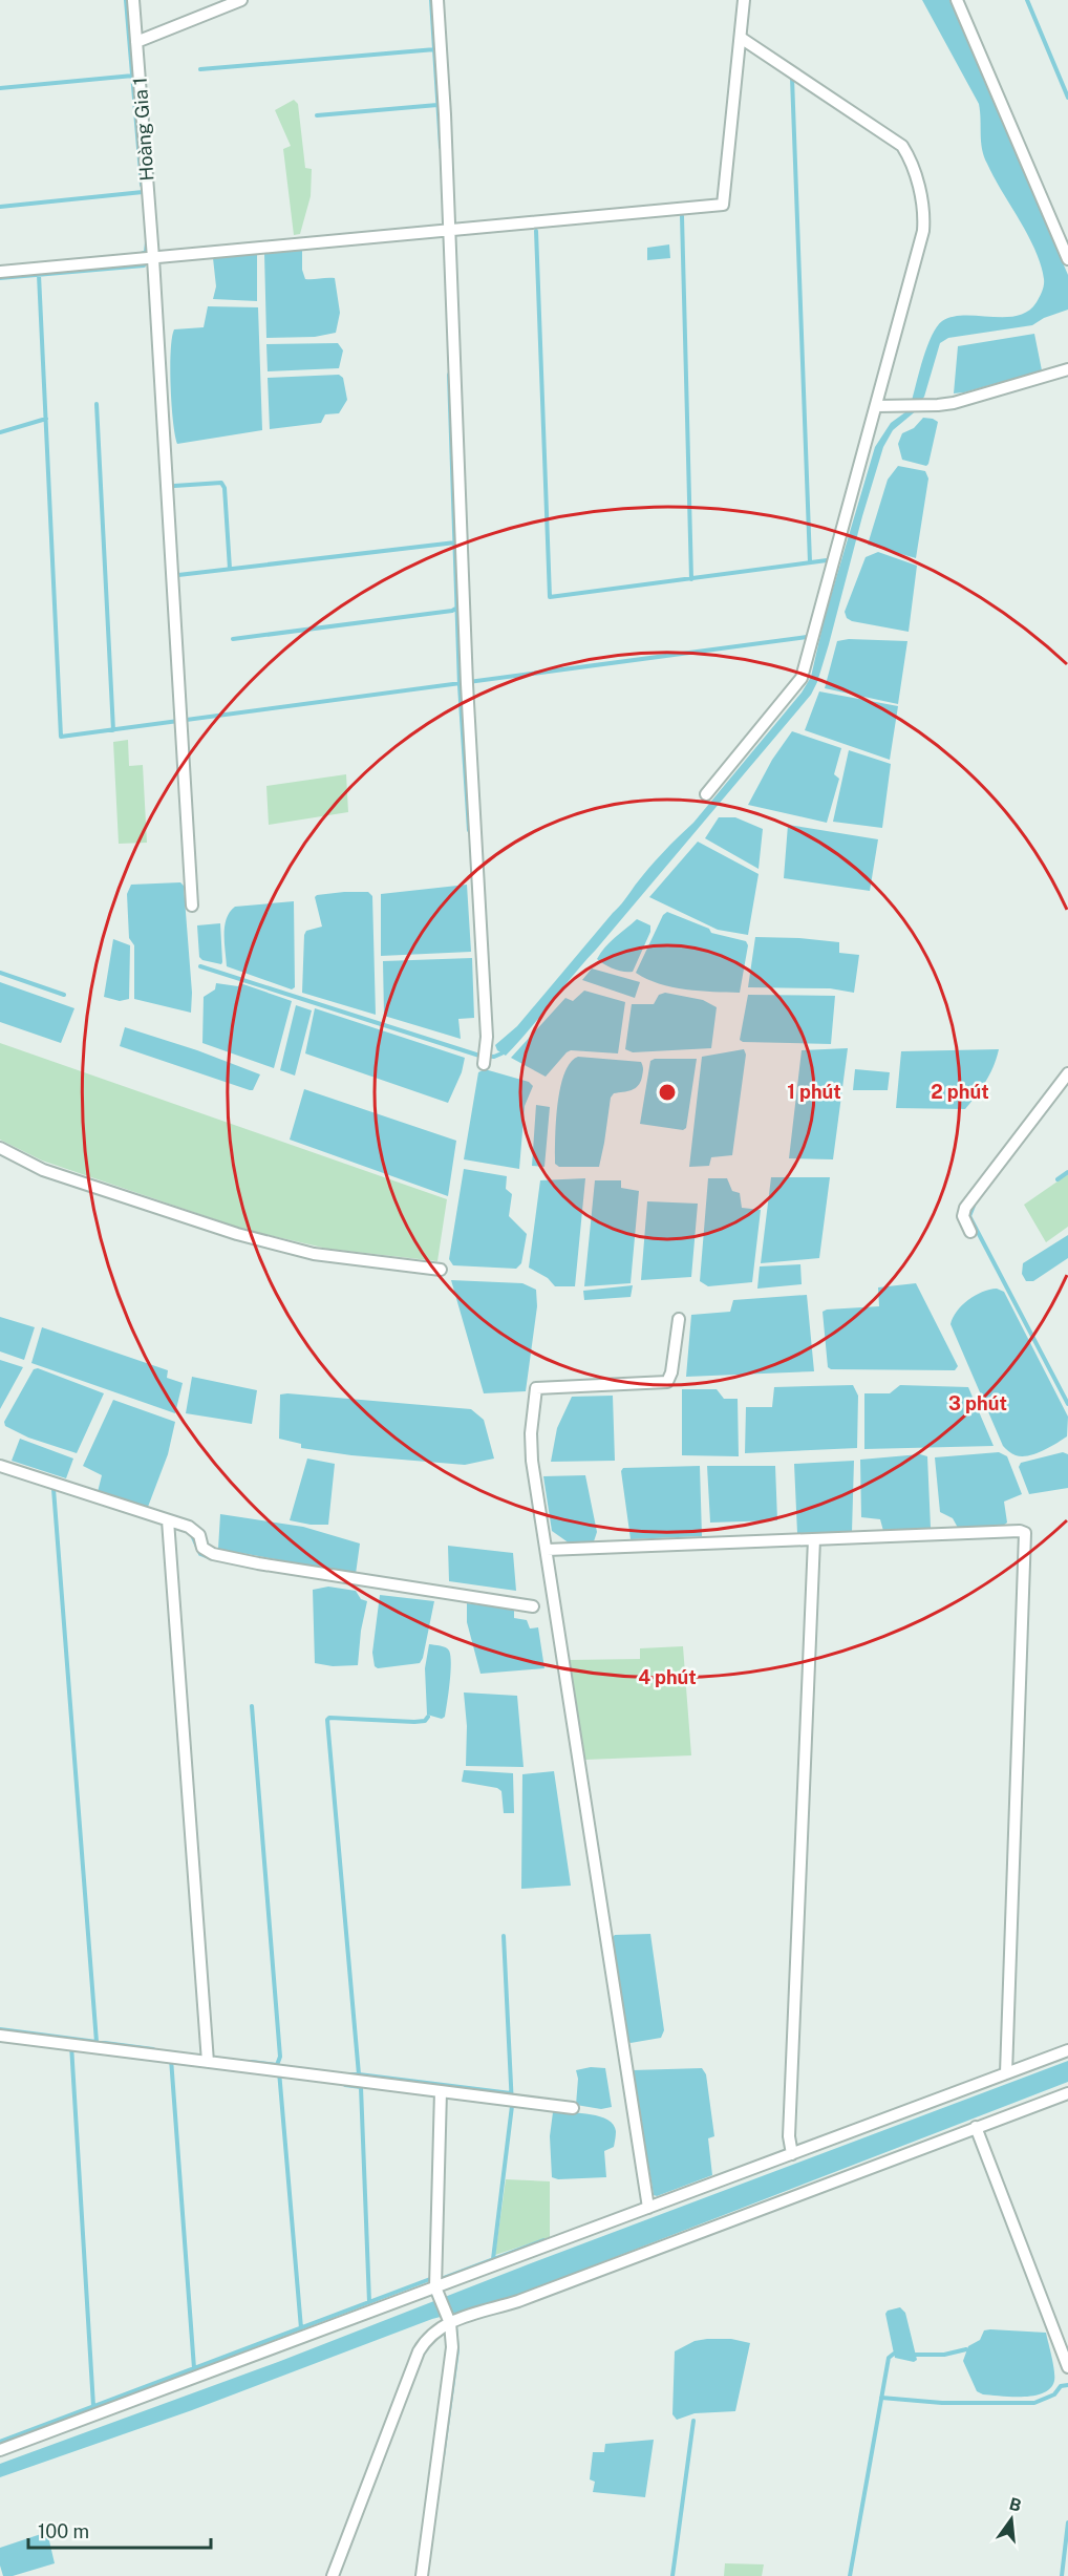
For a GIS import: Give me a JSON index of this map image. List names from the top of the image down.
{
  "streets": {
    "street": ["Hoàng Gia 1"]
  },
  "scale_bar": "100 m",
  "north": "top",
  "rings": [
    "1 phút",
    "2 phút",
    "3 phút",
    "4 phút"
  ]
}
